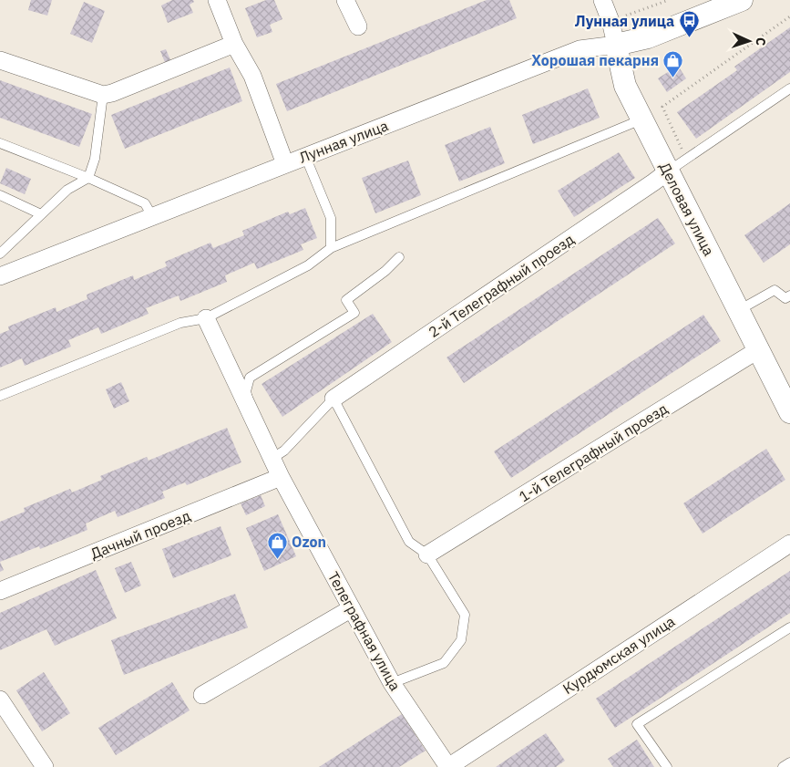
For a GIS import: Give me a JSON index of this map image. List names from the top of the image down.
{
  "streets": {
    "street": [
      "Лунная улица",
      "Деловая улица",
      "2-й Телеграфный проезд",
      "1-й Телеграфный проезд",
      "Дачный проезд",
      "Телеграфная улица",
      "Курдюмская улица"
    ]
  },
  "crossings": [
    ["Лунная улица", "Деловая улица"],
    ["Деловая улица", "2-й Телеграфный проезд"],
    ["Деловая улица", "1-й Телеграфный проезд"],
    ["Дачный проезд", "Телеграфная улица"],
    ["Телеграфная улица", "Курдюмская улица"]
  ],
  "places": {
    "bus stop": ["Лунная улица"],
    "shop": ["Хорошая пекарня", "Ozon"]
  },
  "north": "right"
}
